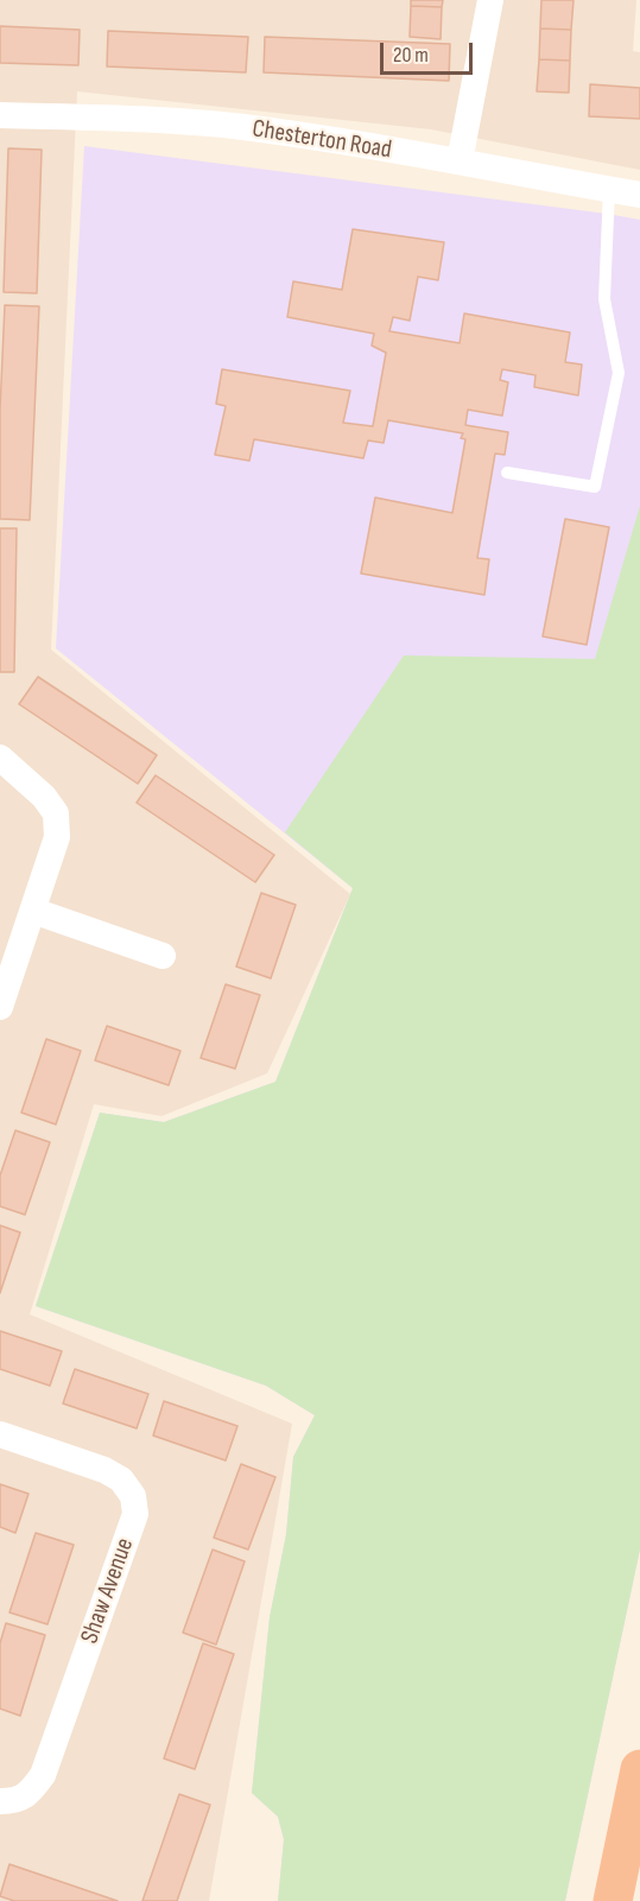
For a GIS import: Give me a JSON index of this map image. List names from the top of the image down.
{
  "streets": {
    "street": ["Chesterton Road", "Shaw Avenue"]
  },
  "scale_bar": "20 m"
}
